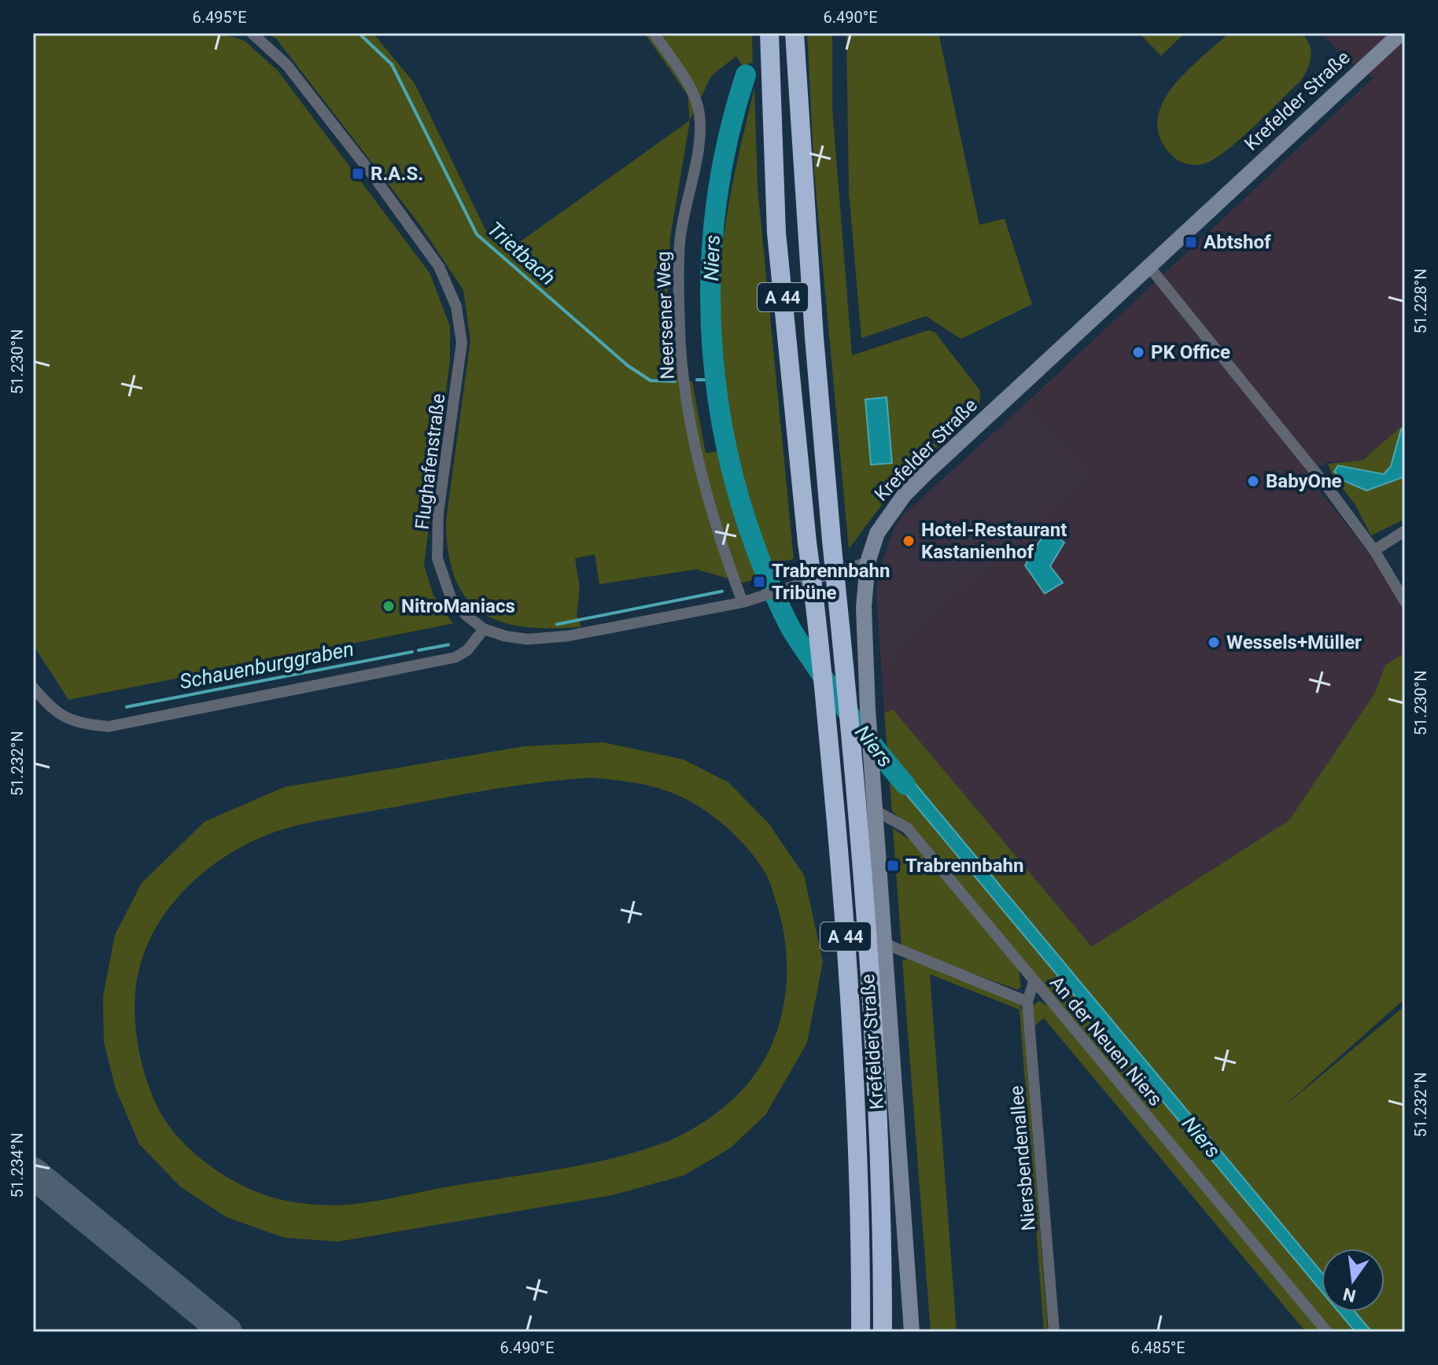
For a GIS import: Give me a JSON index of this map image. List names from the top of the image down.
{
  "streets": {
    "highway": ["A 44"],
    "street": [
      "Krefelder Straße",
      "Neersener Weg",
      "Flughafenstraße",
      "An der Neuen Niers",
      "Niersbendenallee"
    ]
  },
  "crossings": [
    ["Krefelder Straße", "Flughafenstraße"],
    ["Krefelder Straße", "An der Neuen Niers"],
    ["Neersener Weg", "Flughafenstraße"],
    ["An der Neuen Niers", "Niersbendenallee"]
  ],
  "water": ["Trietbach", "Niers", "Schauenburggraben"],
  "places": {
    "transit": [
      "R.A.S.",
      "Abtshof",
      "Trabrennbahn Tribüne",
      "Trabrennbahn"
    ],
    "other": [
      "PK Office",
      "BabyOne",
      "Hotel-Restaurant Kastanienhof",
      "NitroManiacs",
      "Wessels+Müller"
    ]
  },
  "north": "bottom",
  "coordinates": [
    "6.495°E",
    "6.490°E",
    "51.228°N",
    "51.230°N",
    "51.232°N",
    "51.234°N",
    "6.485°E"
  ]
}
